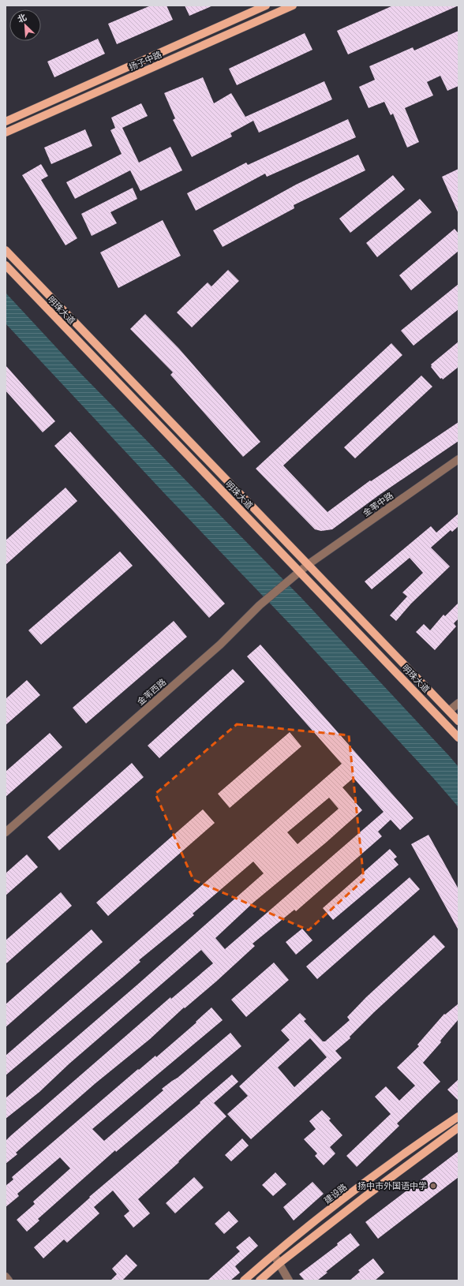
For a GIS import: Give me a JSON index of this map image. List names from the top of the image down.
{
  "streets": {
    "main road": ["扬子中路", "明珠大道", "建设路"],
    "street": ["金苇中路", "金苇西路"]
  },
  "crossings": [
    ["明珠大道", "金苇中路"],
    ["明珠大道", "金苇西路"],
    ["金苇中路", "金苇西路"]
  ],
  "places": ["扬中市外国语中学"],
  "north": "top left"
}
